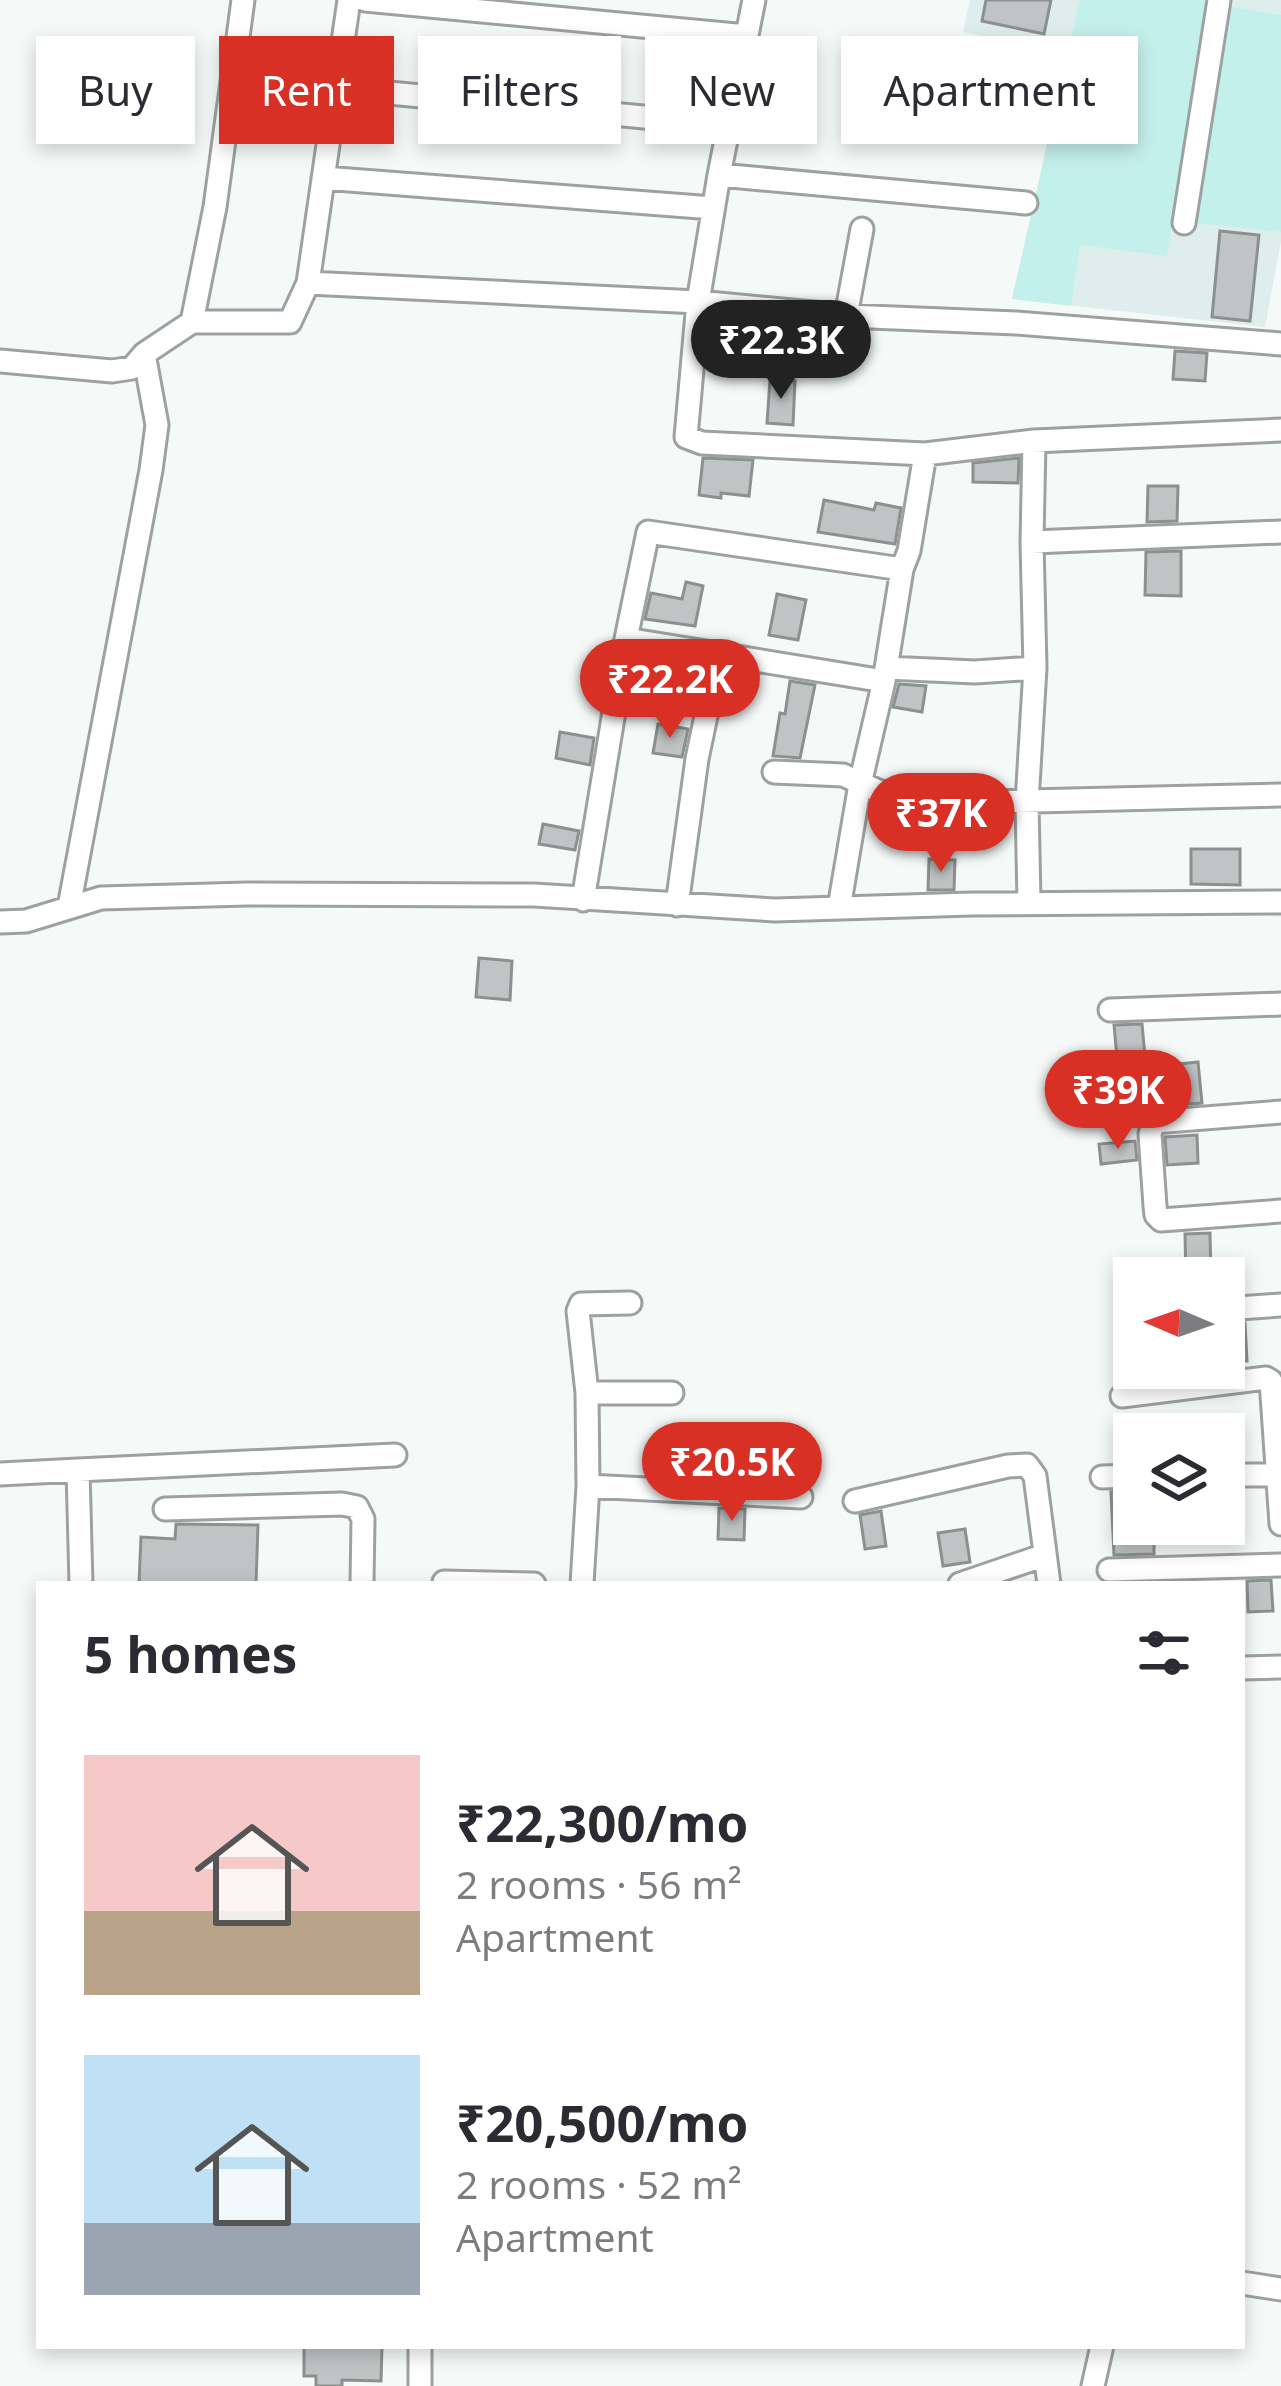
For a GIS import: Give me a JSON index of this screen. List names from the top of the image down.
{
  "north": "left",
  "page": {
    "chip": [
      "Buy",
      "Rent",
      "Filters",
      "New",
      "Apartment"
    ],
    "price": [
      "₹22.3K",
      "₹22.2K",
      "₹37K",
      "₹39K",
      "₹20.5K"
    ],
    "heading": "5 homes",
    "list": [
      {
        "name": "₹22,300/mo",
        "note": "2 rooms · 56 m² · Apartment"
      },
      {
        "name": "₹20,500/mo",
        "note": "2 rooms · 52 m² · Apartment"
      }
    ]
  }
}
